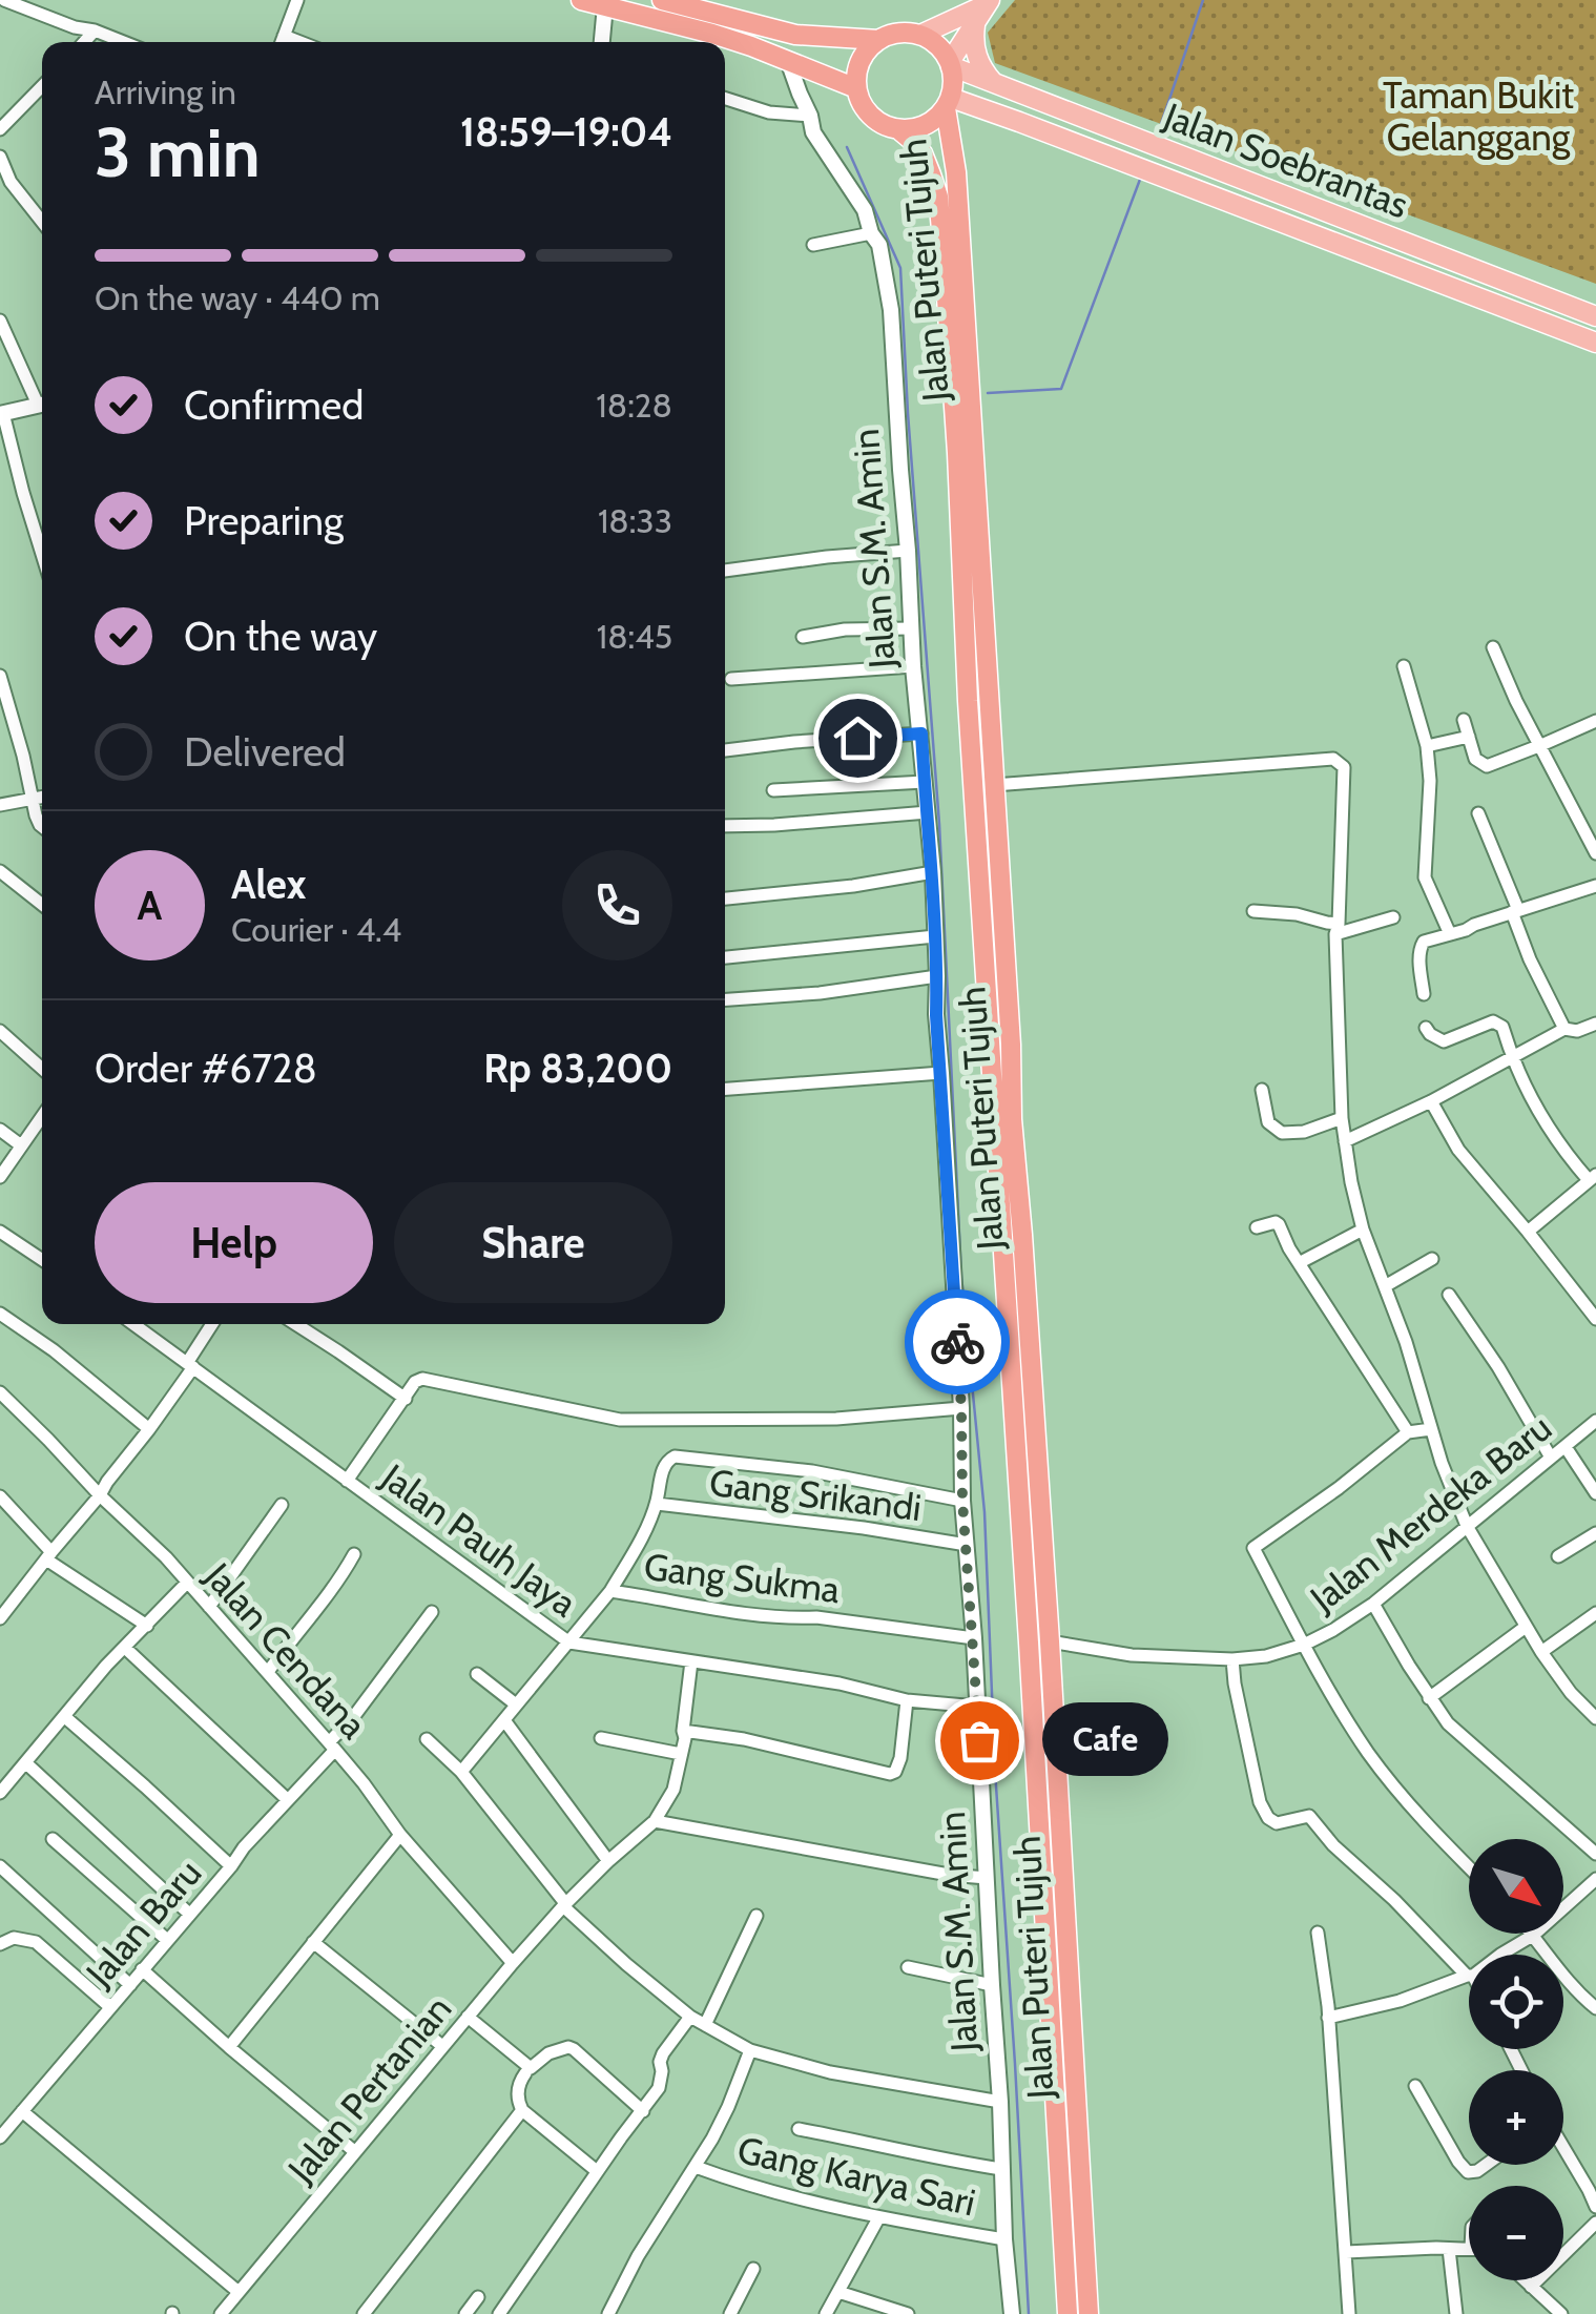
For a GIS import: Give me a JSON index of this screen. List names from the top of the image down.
{
  "streets": {
    "highway": ["Jalan Puteri Tujuh"],
    "main road": ["Jalan Soebrantas"],
    "street": [
      "Jalan S.M. Amin",
      "Gang Srikandi",
      "Jalan Merdeka Baru",
      "Jalan Pauh Jaya",
      "Gang Sukma",
      "Jalan Cendana",
      "Jalan Baru",
      "Jalan Pertanian",
      "Gang Karya Sari"
    ]
  },
  "crossings": [
    ["Jalan Soebrantas", "Jalan Puteri Tujuh"],
    ["Jalan Puteri Tujuh", "Jalan Merdeka Baru"],
    ["Jalan S.M. Amin", "Gang Srikandi"],
    ["Jalan S.M. Amin", "Jalan Pauh Jaya"],
    ["Jalan S.M. Amin", "Gang Sukma"],
    ["Jalan S.M. Amin", "Gang Karya Sari"],
    ["Jalan Pauh Jaya", "Gang Sukma"],
    ["Jalan Cendana", "Jalan Baru"],
    ["Jalan Cendana", "Jalan Pertanian"]
  ],
  "parks": ["Taman Bukit Gelanggang"],
  "places": ["Cafe"],
  "north": "bottom right",
  "page": {
    "heading": ["3 min", "Arriving in", "18:59–19:04"],
    "panel": [
      "Alex",
      "Courier · 4.4",
      "Order #6728",
      "Rp 83,200"
    ],
    "bar": "On the way · 440 m",
    "list": [
      ["Confirmed", "18:28"],
      ["Preparing", "18:33"],
      ["On the way", "18:45"],
      "Delivered"
    ],
    "round": "A",
    "buttons": ["Help", "Share"],
    "bubble": "Cafe",
    "map_buttons": ["+", "−"]
  }
}
